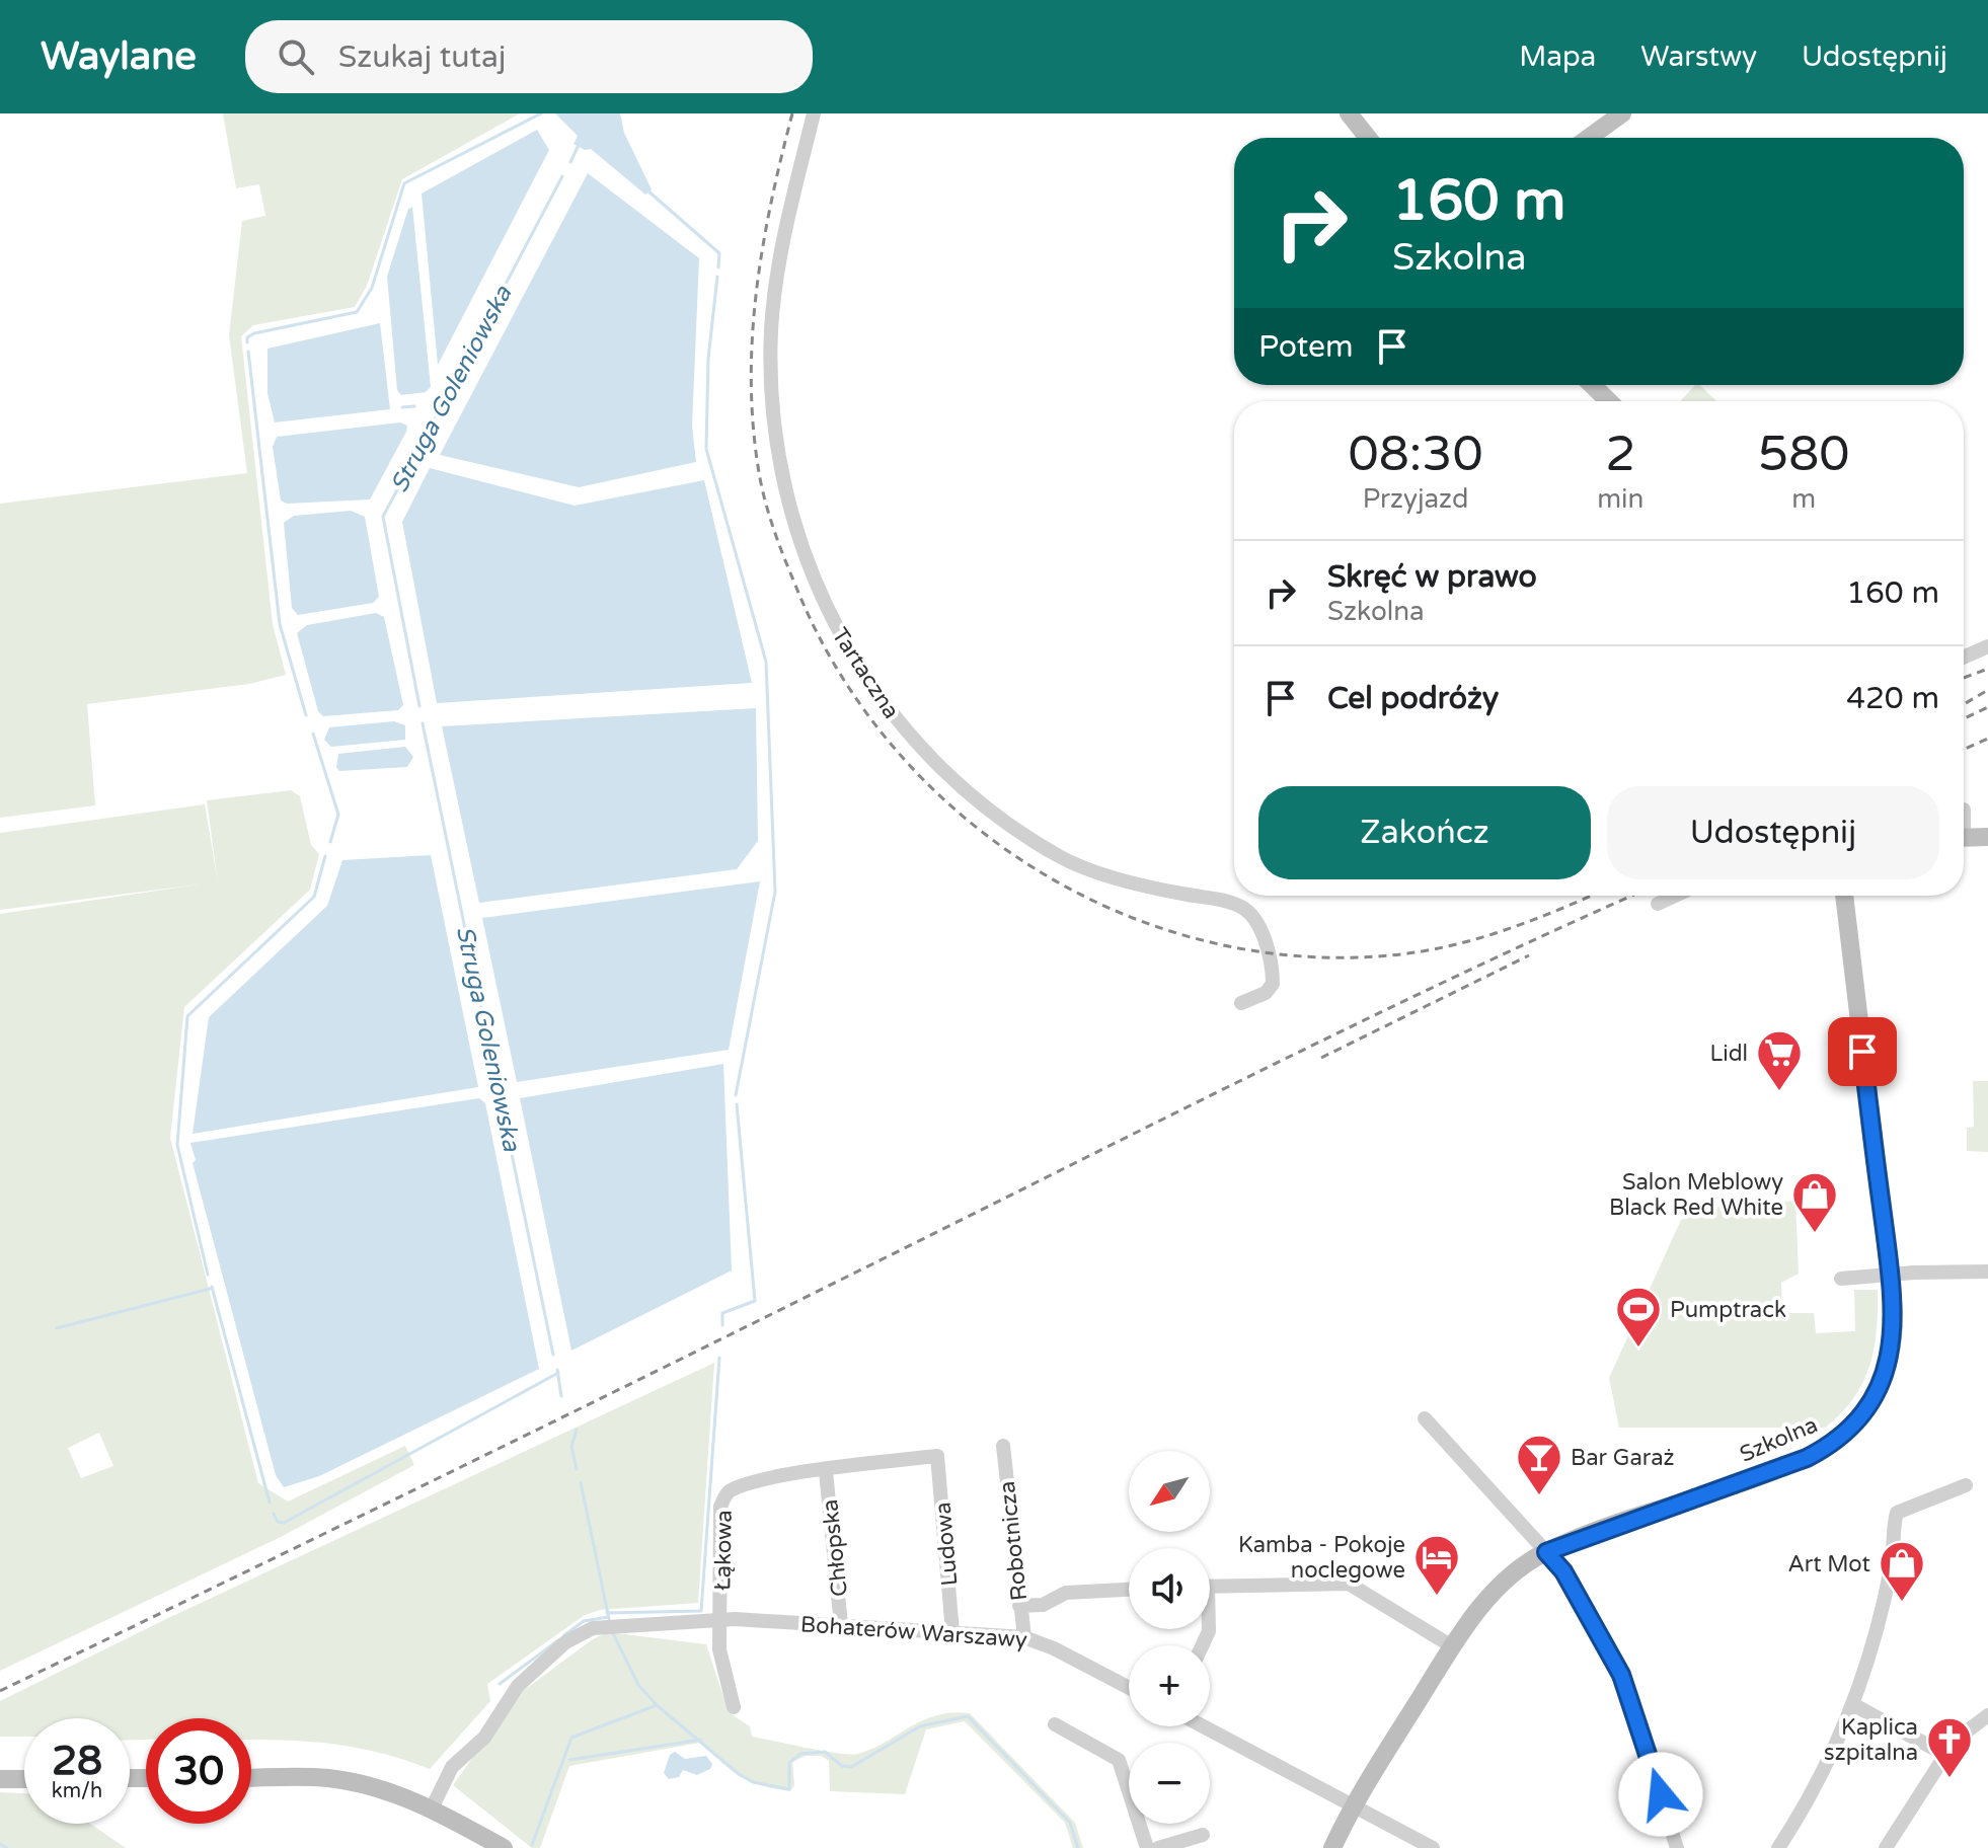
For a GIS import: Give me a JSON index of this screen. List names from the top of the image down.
{
  "streets": {
    "street": [
      "Tartaczna",
      "Szkolna",
      "Robotnicza",
      "Ludowa",
      "Chłopska",
      "Łąkowa",
      "Bohaterów Warszawy"
    ]
  },
  "crossings": [
    ["Robotnicza", "Bohaterów Warszawy"],
    ["Ludowa", "Chłopska"],
    ["Ludowa", "Łąkowa"],
    ["Ludowa", "Bohaterów Warszawy"],
    ["Chłopska", "Łąkowa"],
    ["Chłopska", "Bohaterów Warszawy"],
    ["Łąkowa", "Bohaterów Warszawy"]
  ],
  "water": ["Struga Goleniowska"],
  "places": {
    "supermarket": ["Lidl"],
    "shop": ["Salon Meblowy Black Red White", "Art Mot"],
    "sports": ["Pumptrack"],
    "bar": ["Bar Garaż"],
    "hotel": ["Kamba - Pokoje noclegowe"],
    "church": ["Kaplica szpitalna"]
  },
  "north": "bottom left",
  "page": {
    "header": "Waylane",
    "search": "Szukaj tutaj",
    "nav": ["Mapa", "Warstwy", "Udostępnij"],
    "turn": ["160 m", "Szkolna"],
    "then": "Potem",
    "eta": [
      "08:30",
      "Przyjazd",
      "2",
      "min",
      "580",
      "m"
    ],
    "list": [
      {
        "name": "Skręć w prawo",
        "note": "Szkolna",
        "value": "160 m"
      },
      {
        "name": "Cel podróży",
        "value": "420 m"
      }
    ],
    "buttons": ["Zakończ", "Udostępnij"],
    "map_buttons": ["+", "−"],
    "speed": "28 km/h",
    "limit": "30"
  }
}
